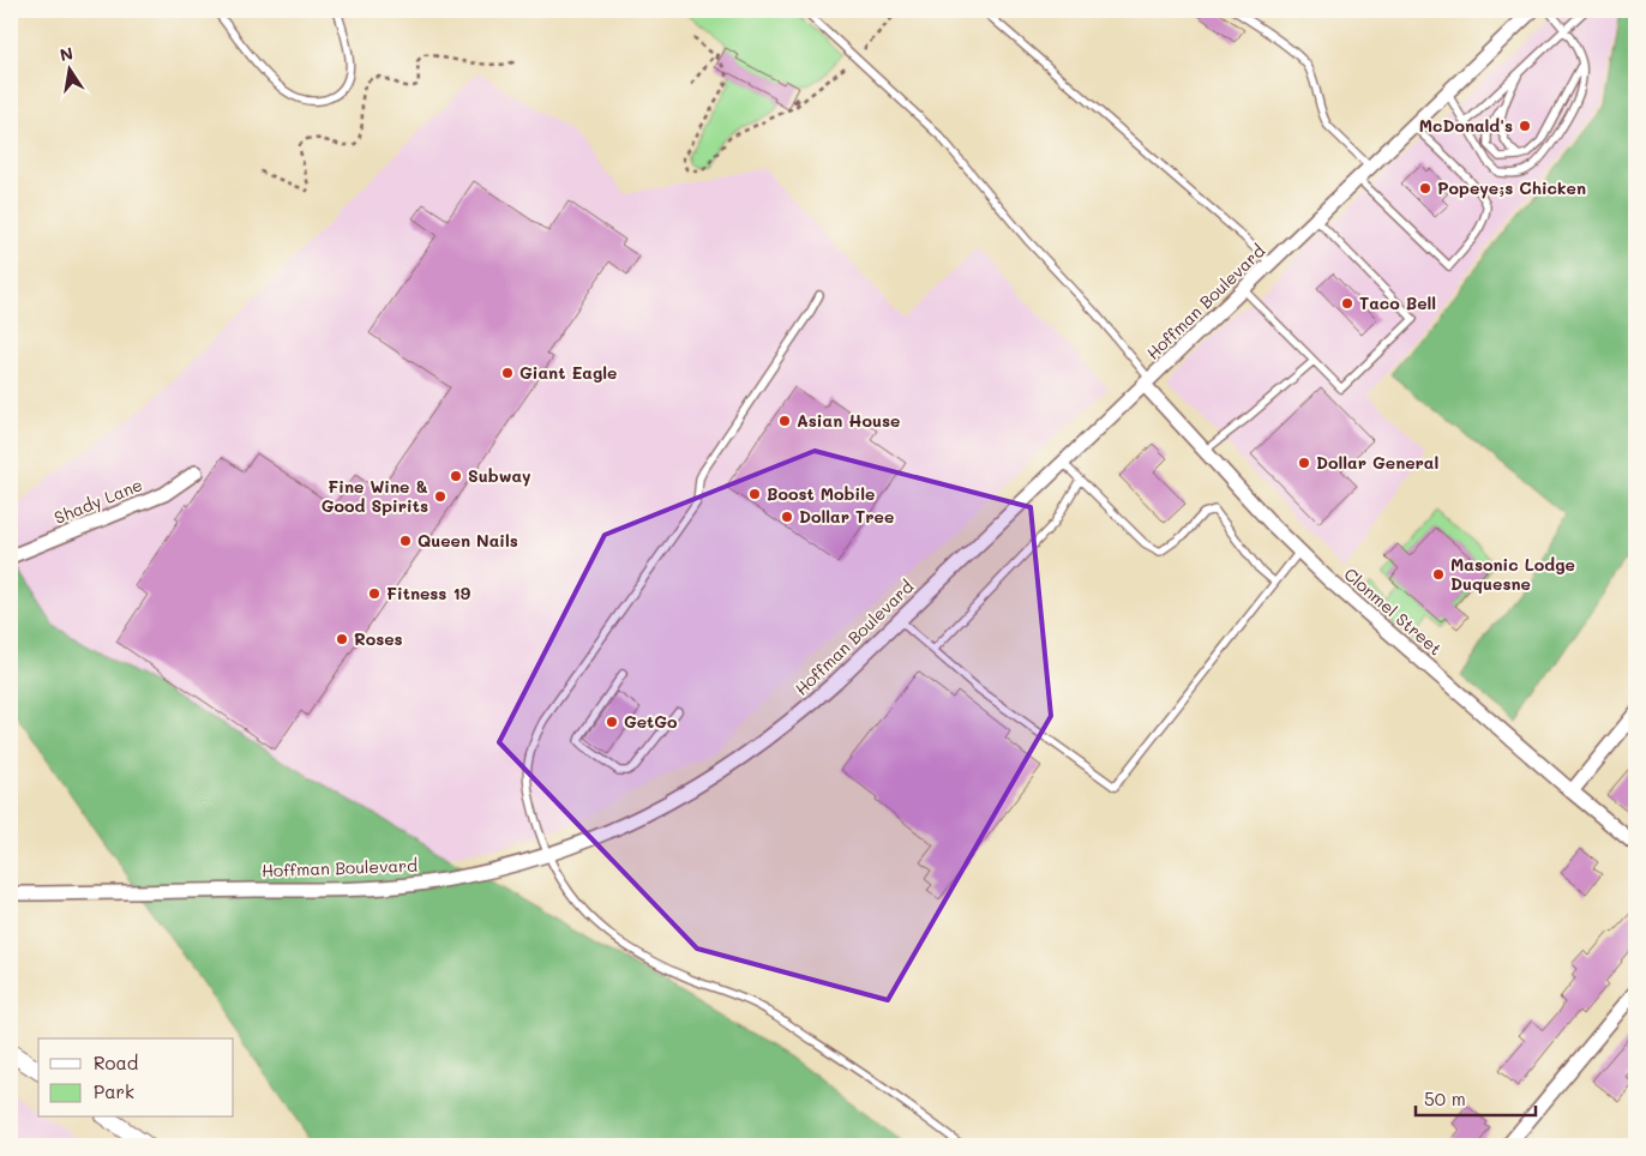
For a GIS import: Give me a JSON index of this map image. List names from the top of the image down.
{
  "streets": {
    "street": ["Hoffman Boulevard", "Shady Lane", "Clonmel Street"]
  },
  "crossings": [
    ["Hoffman Boulevard", "Clonmel Street"]
  ],
  "places": [
    "McDonald's",
    "Popeye;s Chicken",
    "Taco Bell",
    "Giant Eagle",
    "Asian House",
    "Dollar General",
    "Subway",
    "Boost Mobile",
    "Fine Wine & Good Spirits",
    "Dollar Tree",
    "Queen Nails",
    "Masonic Lodge Duquesne",
    "Fitness 19",
    "Roses",
    "GetGo"
  ],
  "legend": ["Road", "Park"],
  "scale_bar": "50 m",
  "north": "top"
}
